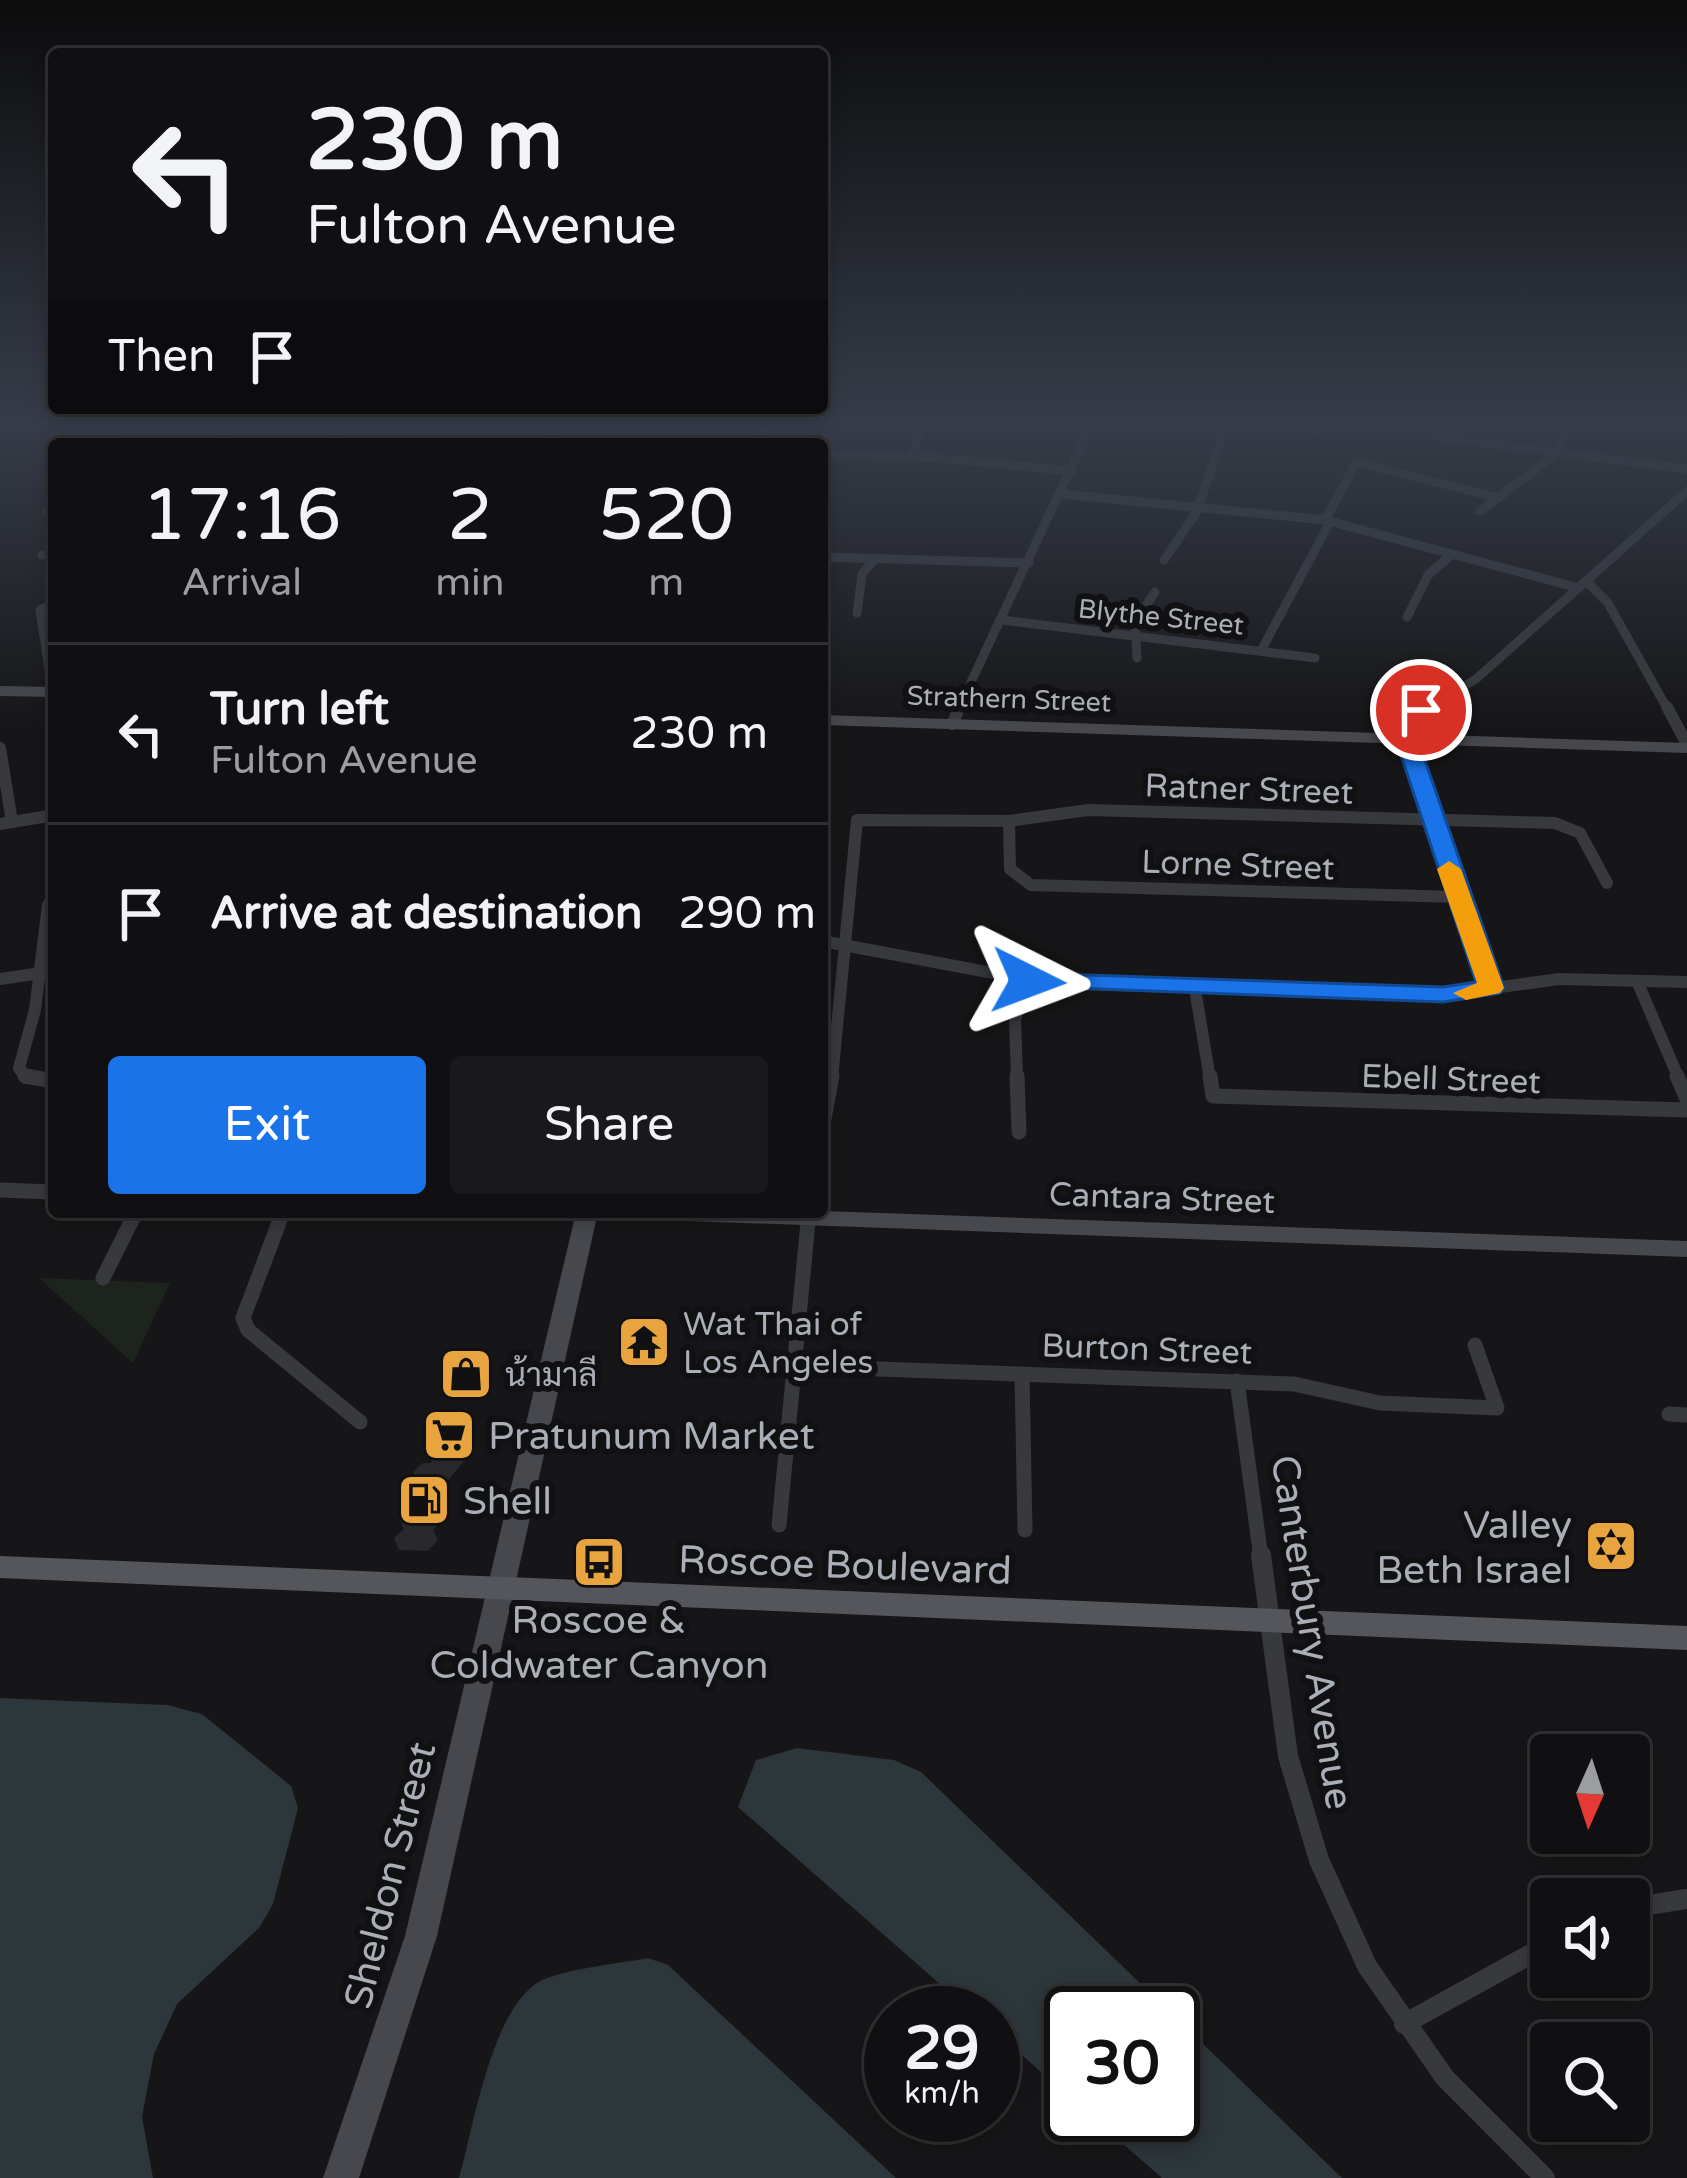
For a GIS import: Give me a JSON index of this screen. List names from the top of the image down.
{
  "streets": {
    "main road": ["Roscoe Boulevard"],
    "street": [
      "Blythe Street",
      "Strathern Street",
      "Ratner Street",
      "Lorne Street",
      "Ebell Street",
      "Cantara Street",
      "Burton Street",
      "Canterbury Avenue",
      "Sheldon Street"
    ]
  },
  "crossings": [
    ["Ratner Street", "Lorne Street"],
    ["Burton Street", "Canterbury Avenue"],
    ["Roscoe Boulevard", "Canterbury Avenue"],
    ["Roscoe Boulevard", "Sheldon Street"]
  ],
  "places": {
    "temple": ["Wat Thai of Los Angeles"],
    "shop": ["น้ามาลี"],
    "supermarket": ["Pratunum Market"],
    "fuel station": ["Shell"],
    "synagogue": ["Valley Beth Israel"],
    "bus stop": ["Roscoe & Coldwater Canyon"]
  },
  "north": "bottom",
  "page": {
    "turn": ["230 m", "Fulton Avenue"],
    "then": "Then",
    "eta": [
      "17:16",
      "Arrival",
      "2",
      "min",
      "520",
      "m"
    ],
    "list": [
      {
        "name": "Turn left",
        "note": "Fulton Avenue",
        "value": "230 m"
      },
      {
        "name": "Arrive at destination",
        "value": "290 m"
      }
    ],
    "buttons": ["Exit", "Share"],
    "speed": "29 km/h",
    "limit": "30"
  }
}
